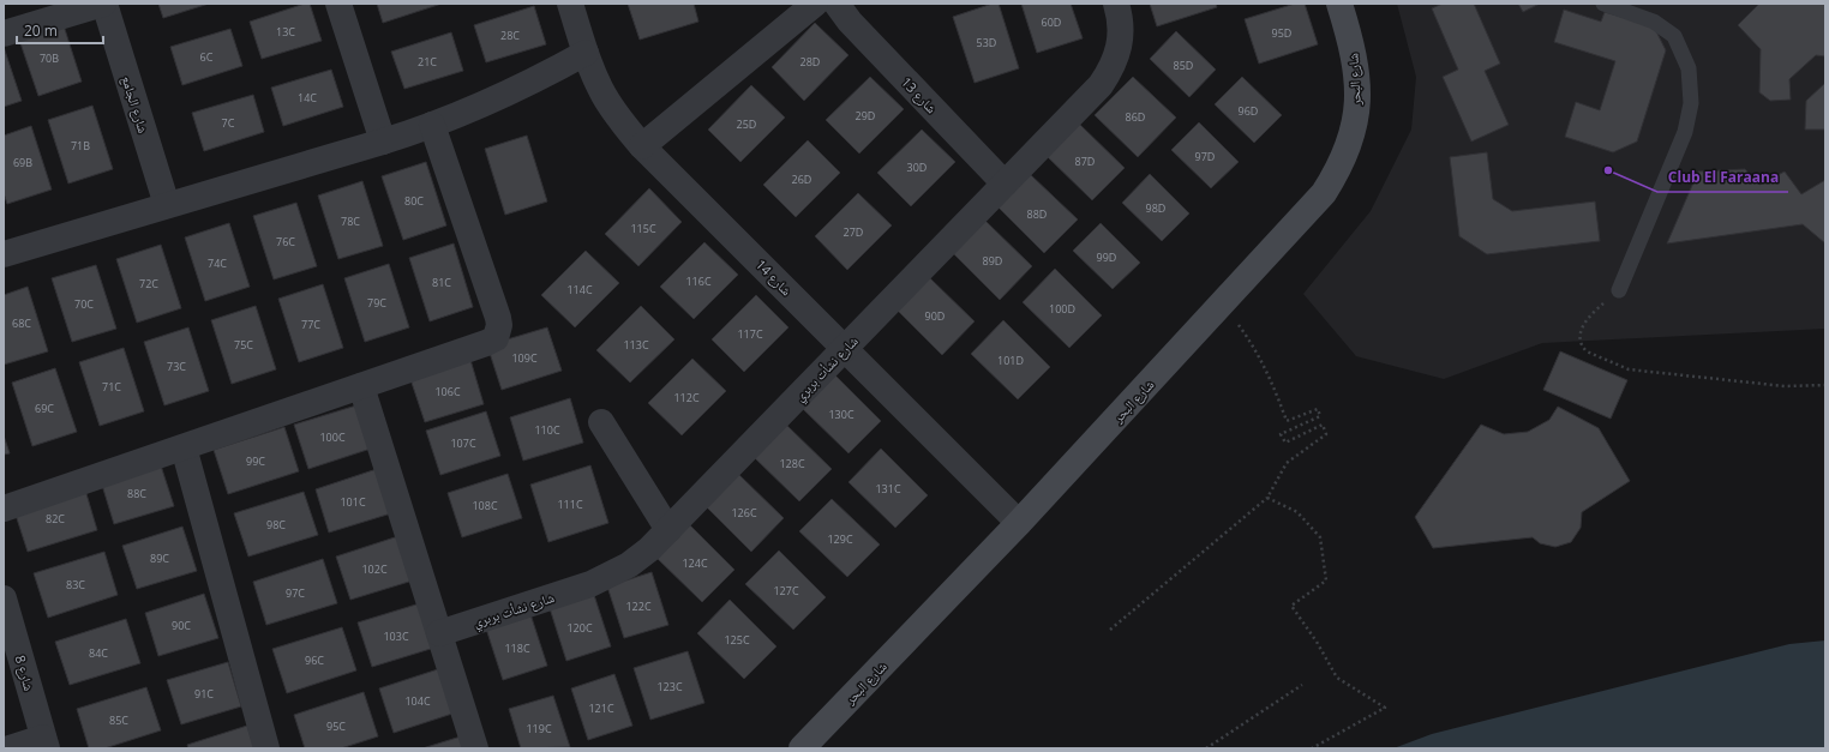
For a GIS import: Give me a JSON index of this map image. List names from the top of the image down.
{
  "streets": {
    "main road": ["شارع البحر"],
    "street": [
      "شارع 13",
      "شارع الجامع",
      "شارع 14",
      "شارع نشأت بربري",
      "شارع 8"
    ]
  },
  "crossings": [
    ["شارع البحر", "شارع 14"],
    ["شارع 13", "شارع نشأت بربري"],
    ["شارع 14", "شارع نشأت بربري"]
  ],
  "places": ["Club El Faraana"],
  "house_numbers": [
    "60D",
    "13C",
    "95D",
    "28C",
    "53D",
    "6C",
    "70B",
    "21C",
    "28D",
    "85D",
    "14C",
    "96D",
    "29D",
    "86D",
    "7C",
    "25D",
    "71B",
    "97D",
    "87D",
    "69B",
    "30D",
    "26D",
    "80C",
    "98D",
    "88D",
    "78C",
    "115C",
    "27D",
    "76C",
    "99D",
    "89D",
    "74C",
    "116C",
    "81C",
    "72C",
    "114C",
    "79C",
    "70C",
    "100D",
    "90D",
    "68C",
    "77C",
    "117C",
    "75C",
    "113C",
    "109C",
    "101D",
    "73C",
    "71C",
    "106C",
    "112C",
    "69C",
    "130C",
    "110C",
    "100C",
    "107C",
    "99C",
    "128C",
    "131C",
    "88C",
    "101C",
    "111C",
    "108C",
    "126C",
    "82C",
    "98C",
    "129C",
    "89C",
    "124C",
    "102C",
    "83C",
    "127C",
    "97C",
    "122C",
    "90C",
    "120C",
    "103C",
    "125C",
    "118C",
    "84C",
    "96C",
    "123C",
    "91C",
    "104C",
    "121C",
    "85C",
    "95C",
    "119C"
  ],
  "scale_bar": "20 m"
}
